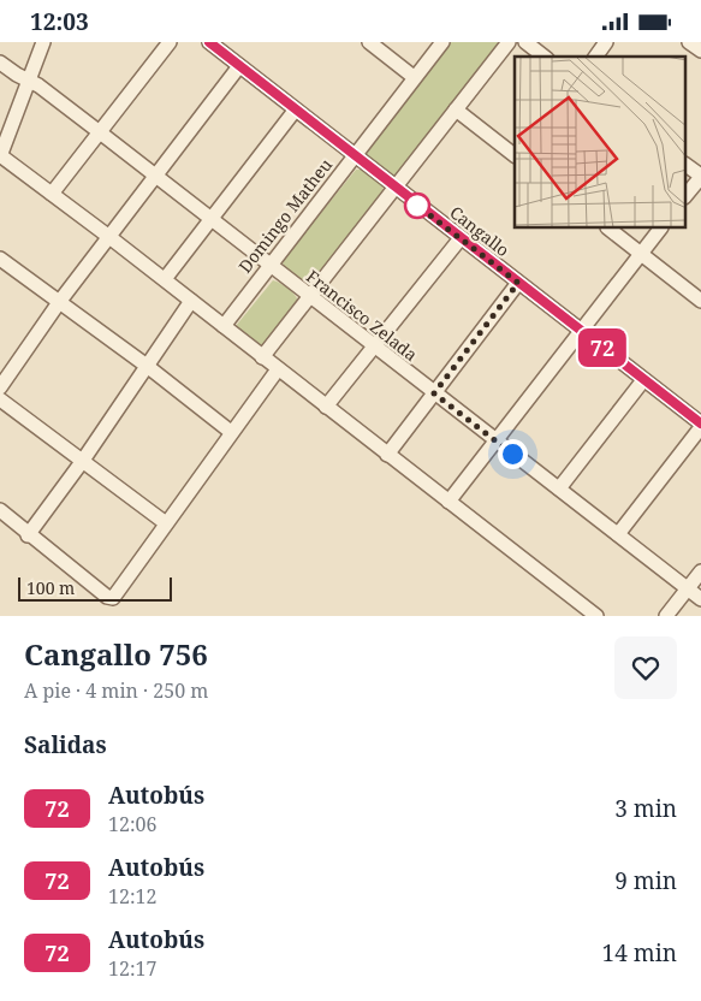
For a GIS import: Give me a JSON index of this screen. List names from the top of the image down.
{
  "streets": {
    "street": ["Domingo Matheu", "Cangallo", "Francisco Zelada"]
  },
  "crossings": [
    ["Domingo Matheu", "Cangallo"],
    ["Domingo Matheu", "Francisco Zelada"]
  ],
  "lines": ["bus line 72"],
  "scale_bar": "100 m",
  "page": {
    "status": "12:03",
    "on_map": "72",
    "scale": "100 m",
    "heading": [
      ["Cangallo 756", "A pie · 4 min · 250 m"],
      "Salidas"
    ],
    "list": [
      {
        "mark": "72",
        "name": "Autobús",
        "note": "12:06",
        "value": "3 min"
      },
      {
        "mark": "72",
        "name": "Autobús",
        "note": "12:12",
        "value": "9 min"
      },
      {
        "mark": "72",
        "name": "Autobús",
        "note": "12:17",
        "value": "14 min"
      }
    ]
  }
}
